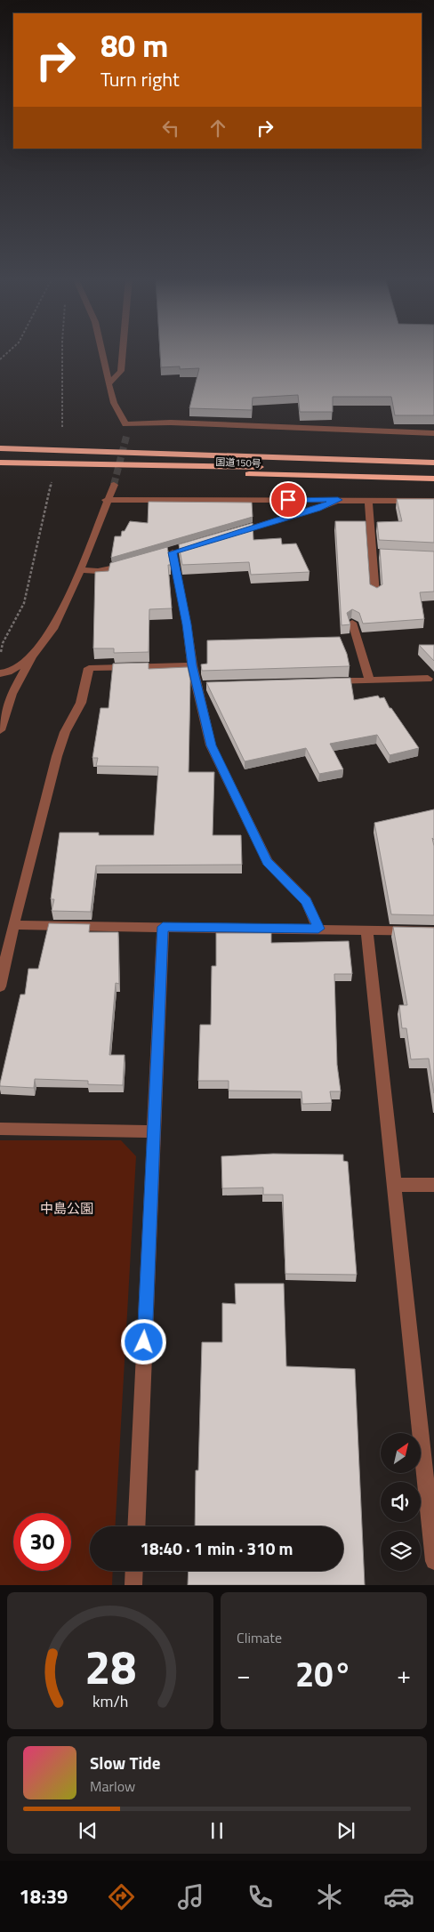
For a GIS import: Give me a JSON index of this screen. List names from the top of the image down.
{
  "streets": {
    "highway": ["国道150号"]
  },
  "parks": ["中島公園"],
  "north": "top right",
  "page": {
    "turn": ["80 m", "Turn right"],
    "limit": "30",
    "trip": "18:40 · 1 min · 310 m",
    "tile": "Climate",
    "heat": ["−", "20°", "+"],
    "song": ["Slow Tide", "Marlow"],
    "tabs": "18:39",
    "gauge": ["28", "km/h"]
  }
}
